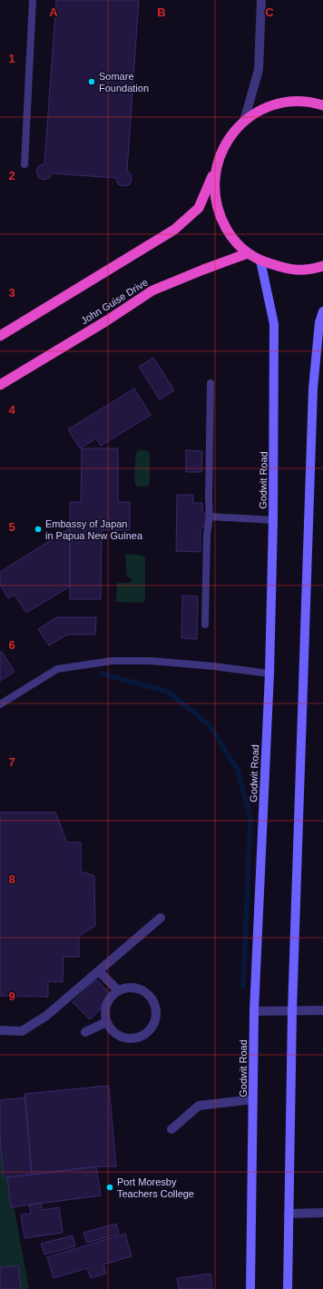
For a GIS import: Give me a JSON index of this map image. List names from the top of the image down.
{
  "streets": {
    "highway": ["John Guise Drive"],
    "main road": ["Godwit Road"]
  },
  "places": ["Somare Foundation", "Embassy of Japan in Papua New Guinea", "Port Moresby Teachers College"],
  "grid": {
    "columns": ["A", "B", "C"],
    "rows": [
      "1",
      "2",
      "3",
      "4",
      "5",
      "6",
      "7",
      "8",
      "9"
    ]
  }
}
